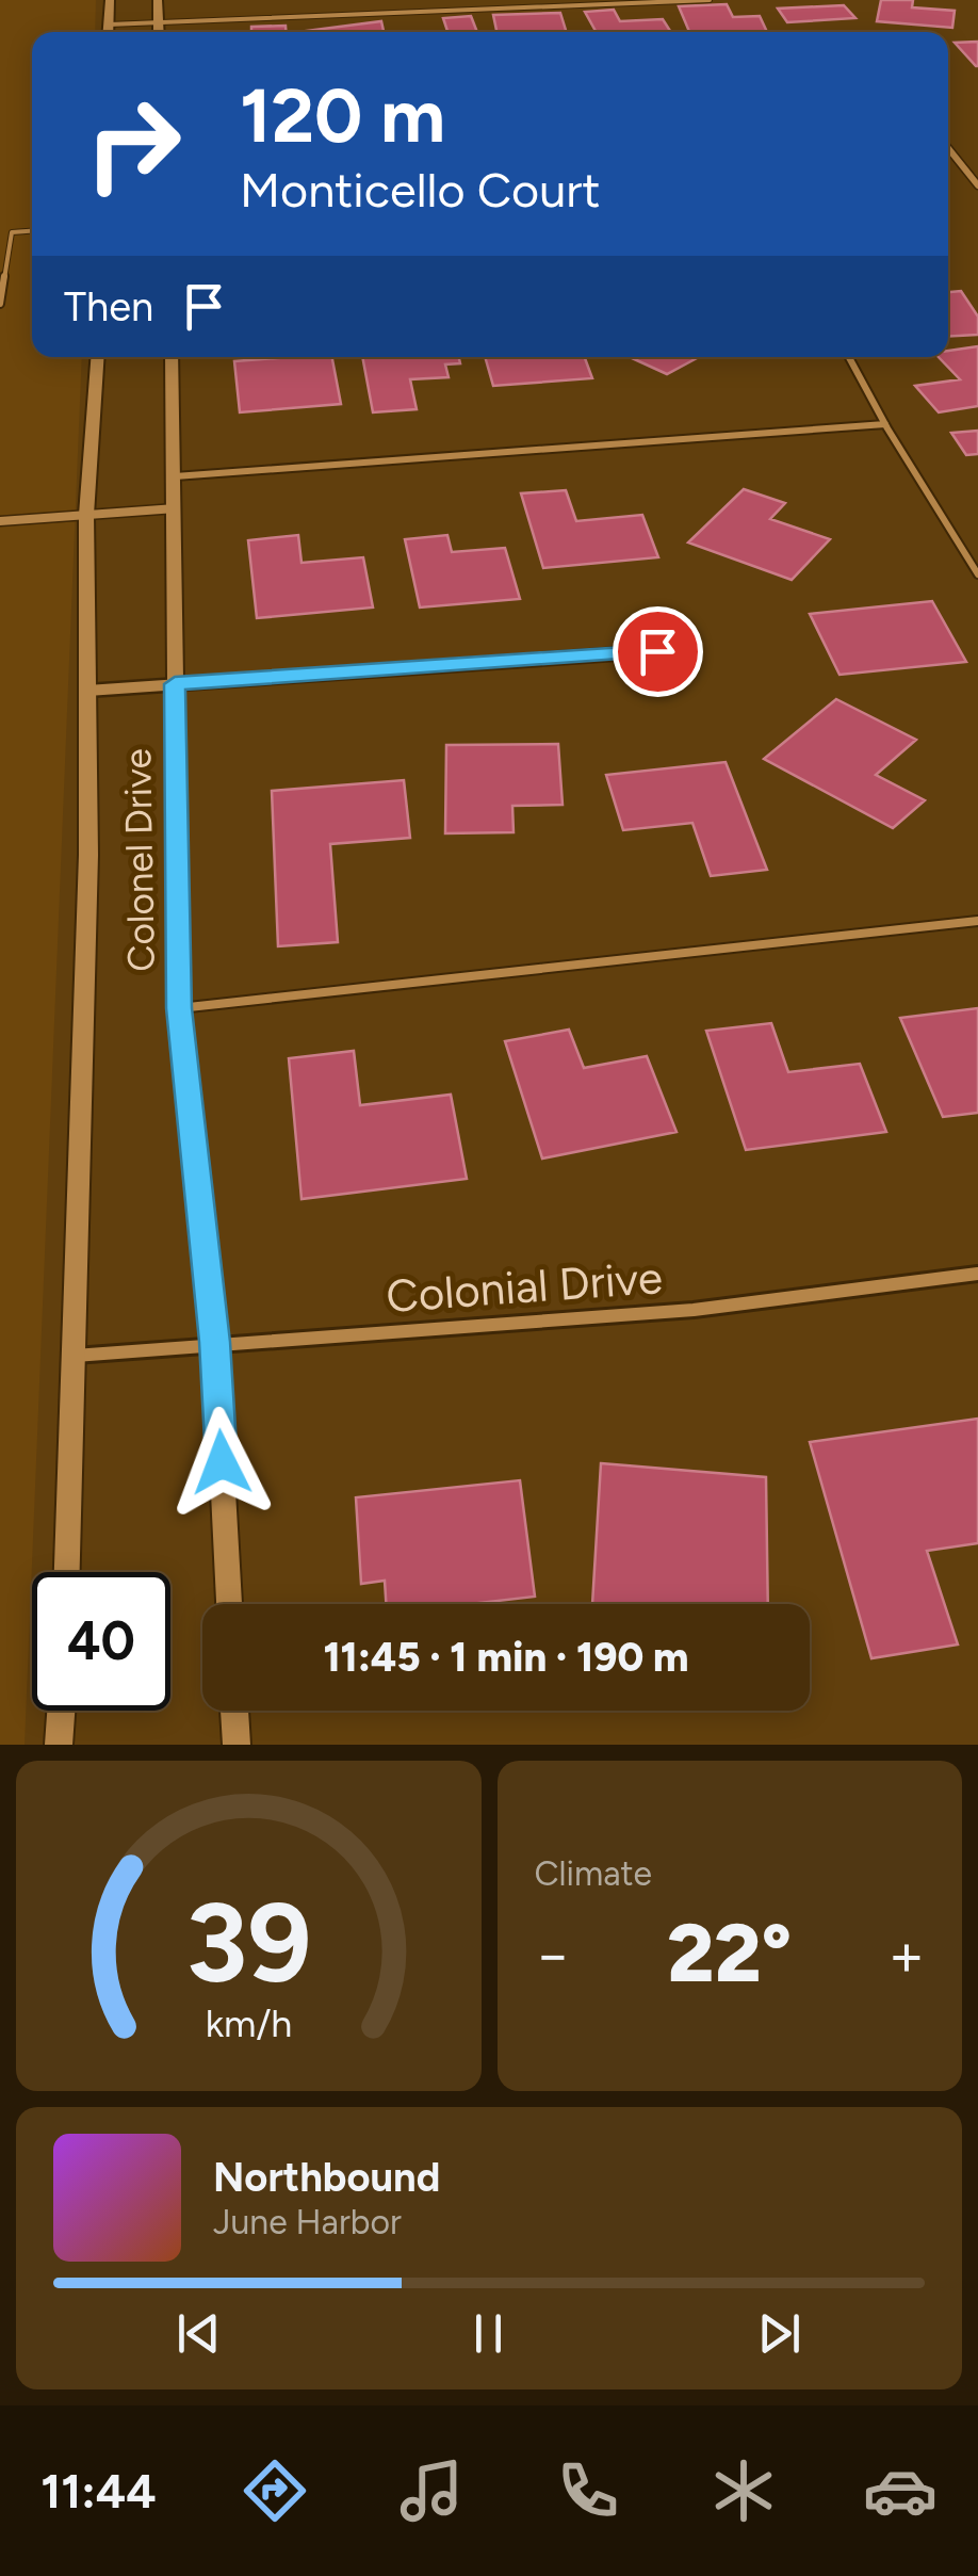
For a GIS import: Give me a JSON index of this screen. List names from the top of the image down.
{
  "streets": {
    "street": ["Colonel Drive", "Colonial Drive"]
  },
  "crossings": [
    ["Colonel Drive", "Colonial Drive"]
  ],
  "page": {
    "turn": ["120 m", "Monticello Court"],
    "then": "Then",
    "limit": "40",
    "trip": "11:45 · 1 min · 190 m",
    "tile": "Climate",
    "heat": ["−", "22°", "+"],
    "song": ["Northbound", "June Harbor"],
    "tabs": "11:44",
    "gauge": ["39", "km/h"]
  }
}
